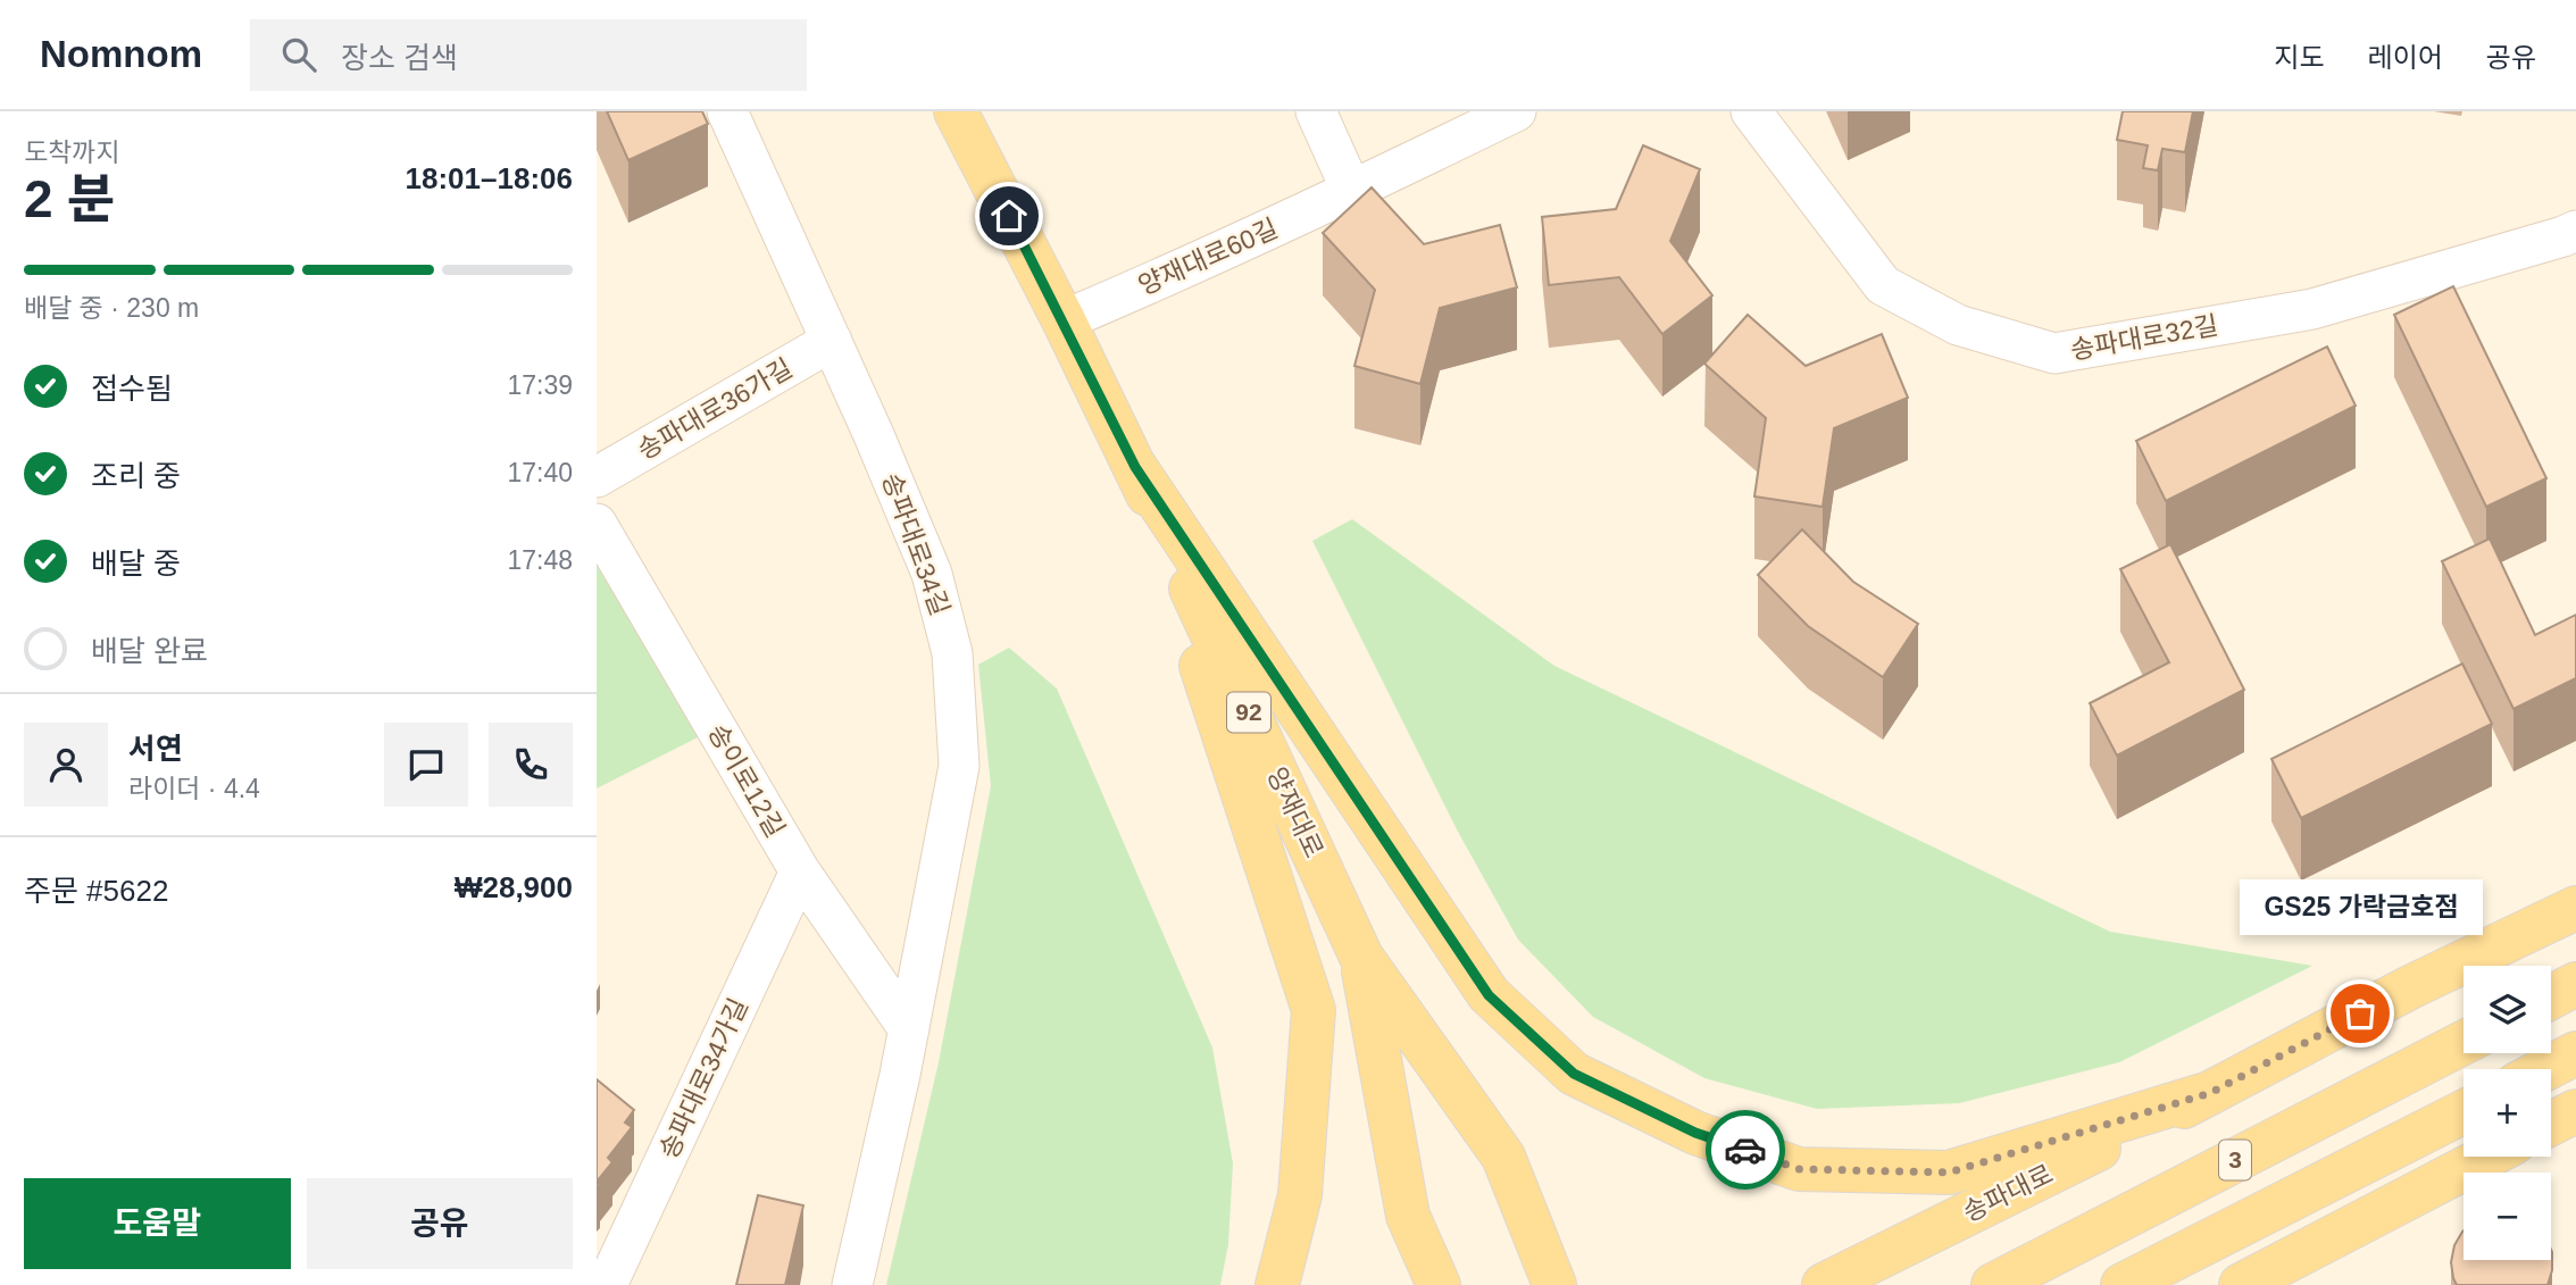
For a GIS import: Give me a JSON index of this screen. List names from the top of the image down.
{
  "streets": {
    "main road": [
      "92",
      "양재대로",
      "3",
      "송파대로"
    ],
    "street": [
      "양재대로60길",
      "송파대로32길",
      "송파대로36가길",
      "송파대로34길",
      "송이로12길",
      "송파대로34가길"
    ]
  },
  "crossings": [
    ["양재대로60길", "양재대로"],
    ["송파대로36가길", "송파대로34길"],
    ["송파대로34길", "송이로12길"],
    ["송이로12길", "송파대로34가길"]
  ],
  "places": ["GS25 가락금호점"],
  "page": {
    "header": "Nomnom",
    "search": "장소 검색",
    "nav": ["지도", "레이어", "공유"],
    "heading": ["2 분", "도착까지", "18:01–18:06"],
    "panel": [
      "서연",
      "라이더 · 4.4",
      "주문 #5622",
      "₩28,900"
    ],
    "bar": "배달 중 · 230 m",
    "list": [
      ["접수됨", "17:39"],
      ["조리 중", "17:40"],
      ["배달 중", "17:48"],
      "배달 완료"
    ],
    "bubble": "GS25 가락금호점",
    "map_buttons": ["+", "−"],
    "buttons": ["도움말", "공유"]
  }
}
